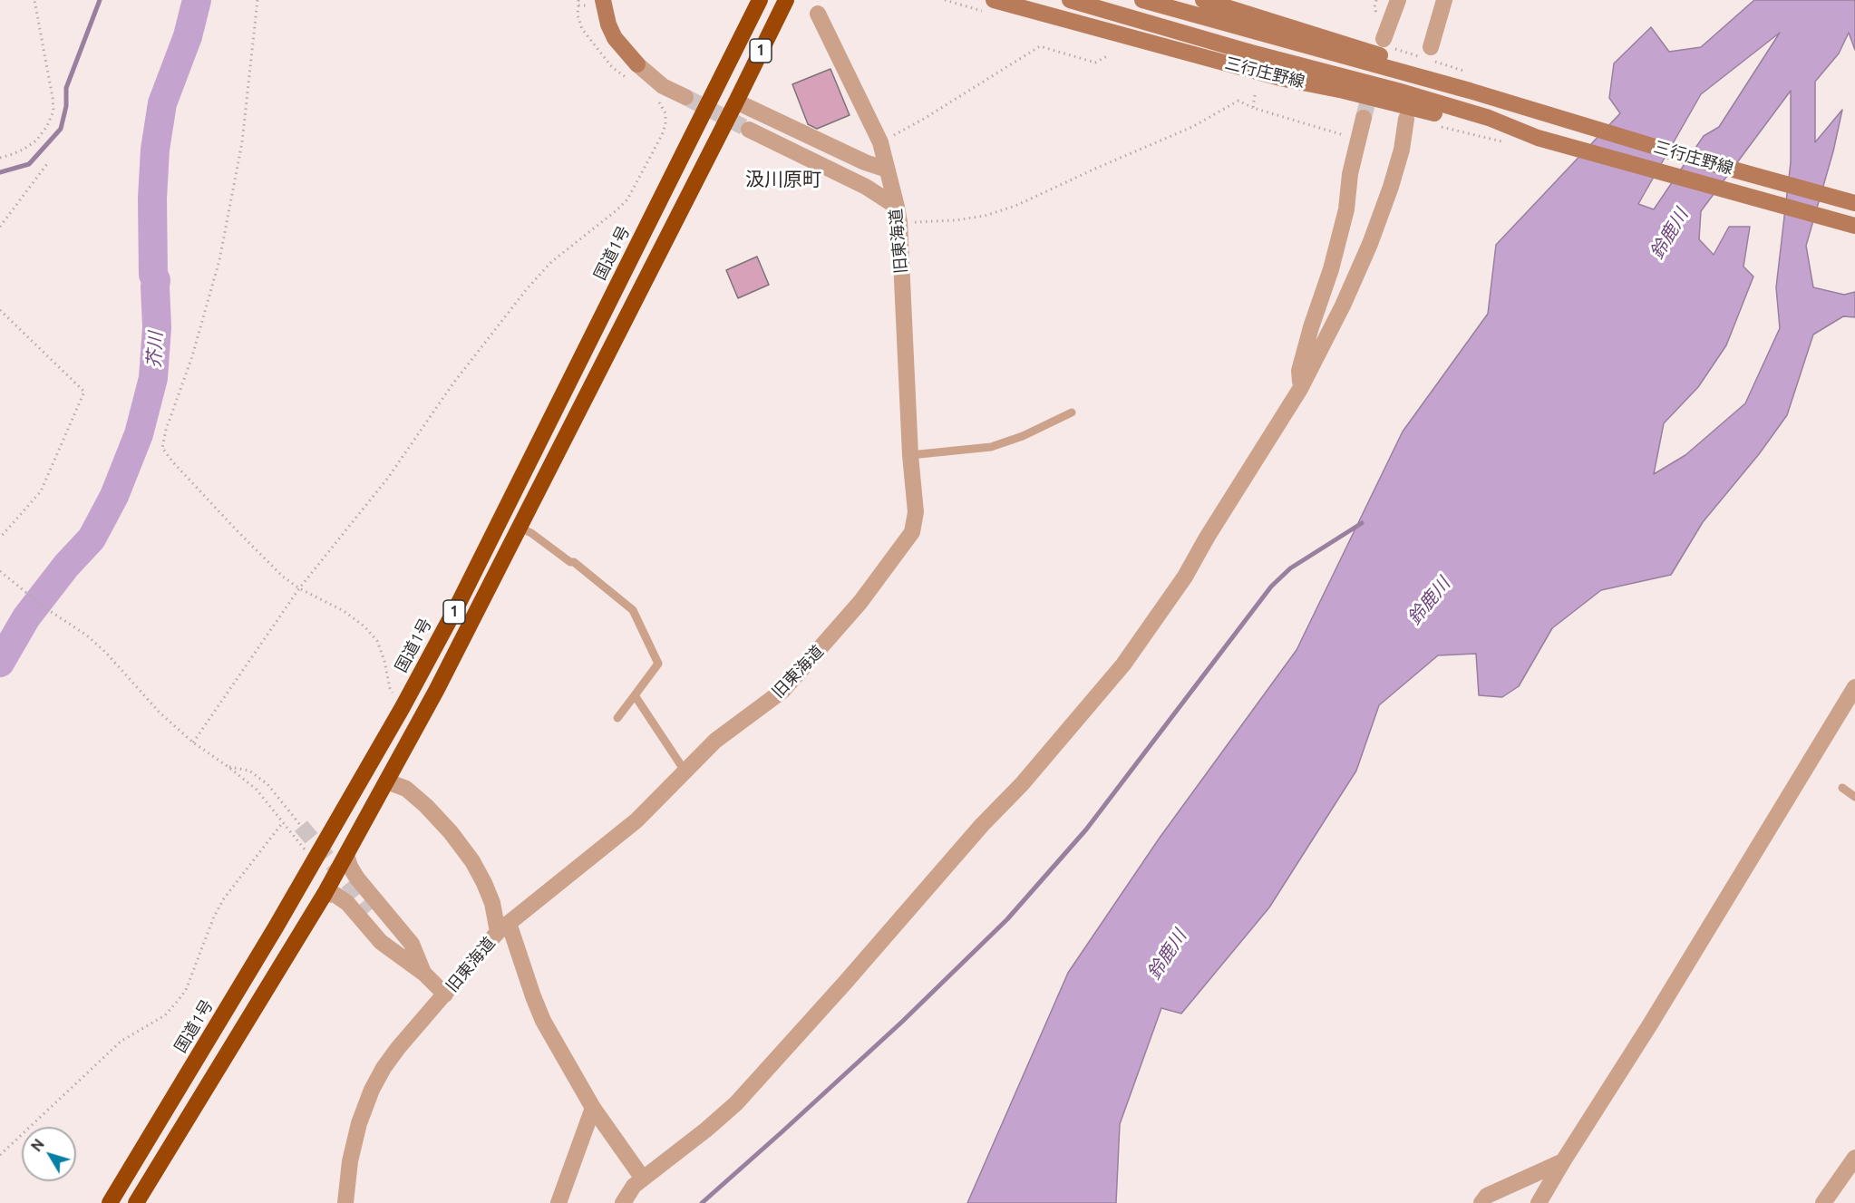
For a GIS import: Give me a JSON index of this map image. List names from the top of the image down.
{
  "streets": {
    "highway": ["1", "国道1号"],
    "main road": ["三行庄野線"],
    "street": ["旧東海道"]
  },
  "districts": ["汲川原町"],
  "water": ["鈴鹿川", "芥川"],
  "north": "top left"
}
